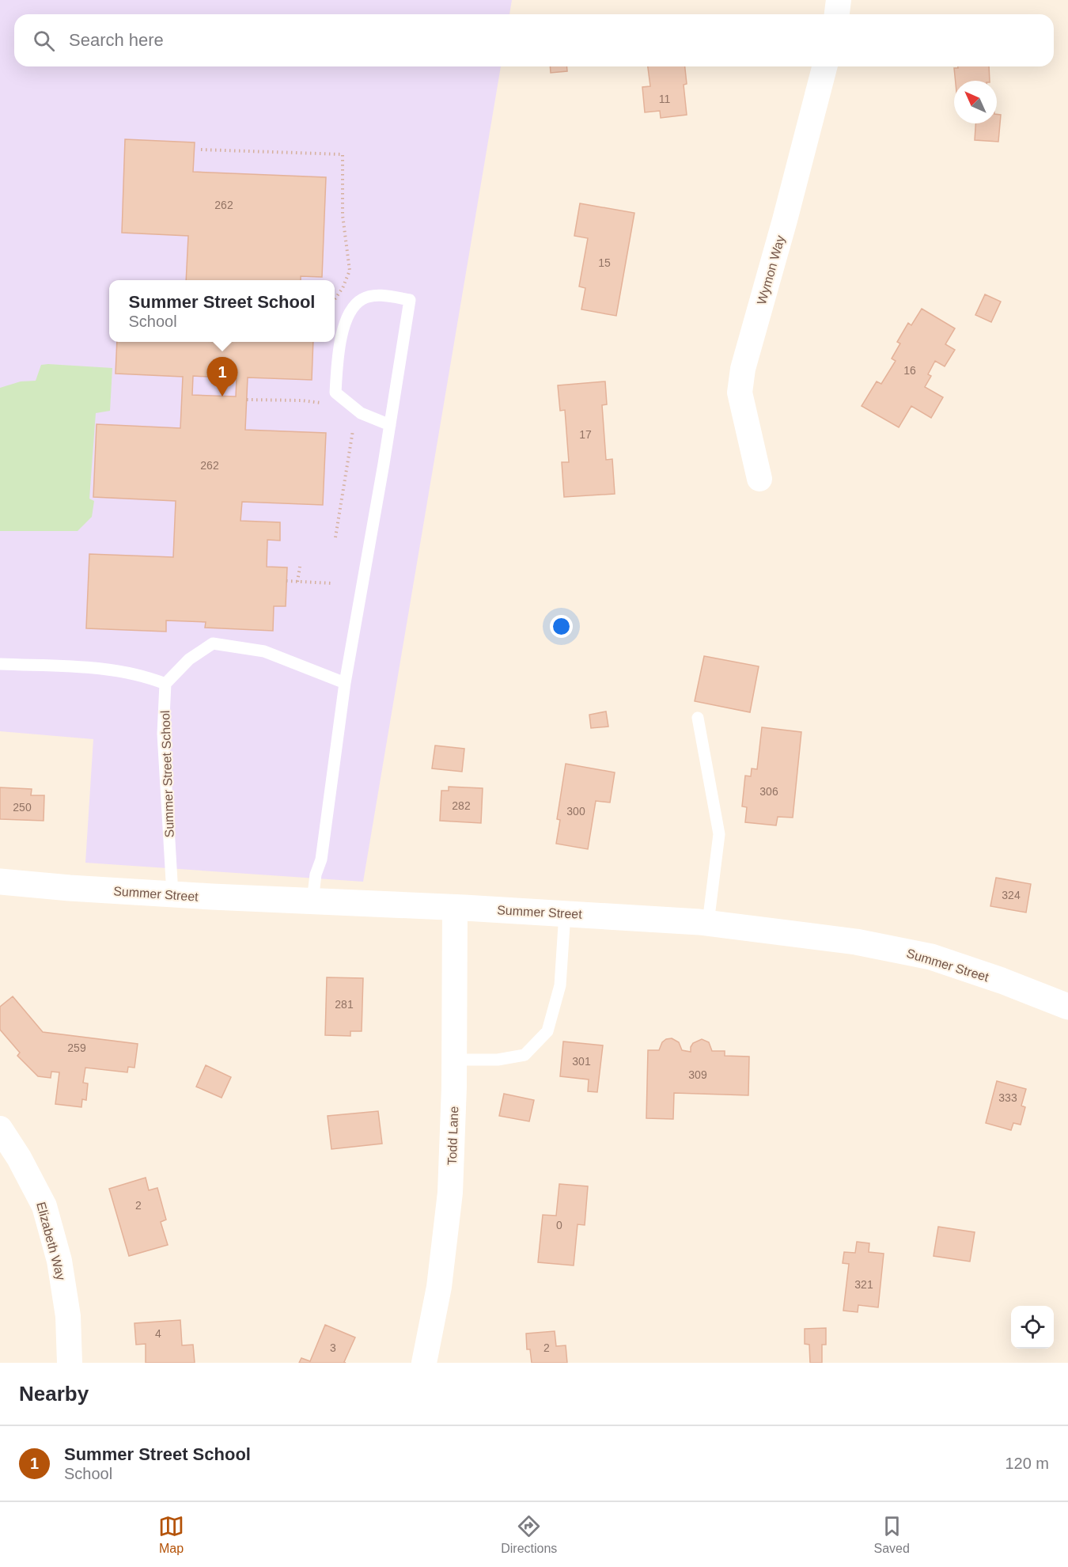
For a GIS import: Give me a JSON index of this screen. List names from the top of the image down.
{
  "streets": {
    "main road": ["Summer Street"],
    "street": ["Wymon Way", "Todd Lane", "Elizabeth Way"],
    "lane": ["Summer Street School"]
  },
  "crossings": [
    ["Summer Street School", "Summer Street"],
    ["Summer Street", "Todd Lane"]
  ],
  "house_numbers": [
    "11",
    "262",
    "15",
    "16",
    "17",
    "262",
    "306",
    "282",
    "250",
    "300",
    "324",
    "281",
    "259",
    "301",
    "309",
    "333",
    "2",
    "0",
    "321",
    "4",
    "3",
    "2"
  ],
  "north": "top left",
  "page": {
    "search": "Search here",
    "popup": ["Summer Street School", "School"],
    "pins": "1",
    "heading": "Nearby",
    "list": [
      {
        "mark": "1",
        "name": "Summer Street School",
        "note": "School",
        "value": "120 m"
      }
    ],
    "nav": ["Map", "Directions", "Saved"]
  }
}
